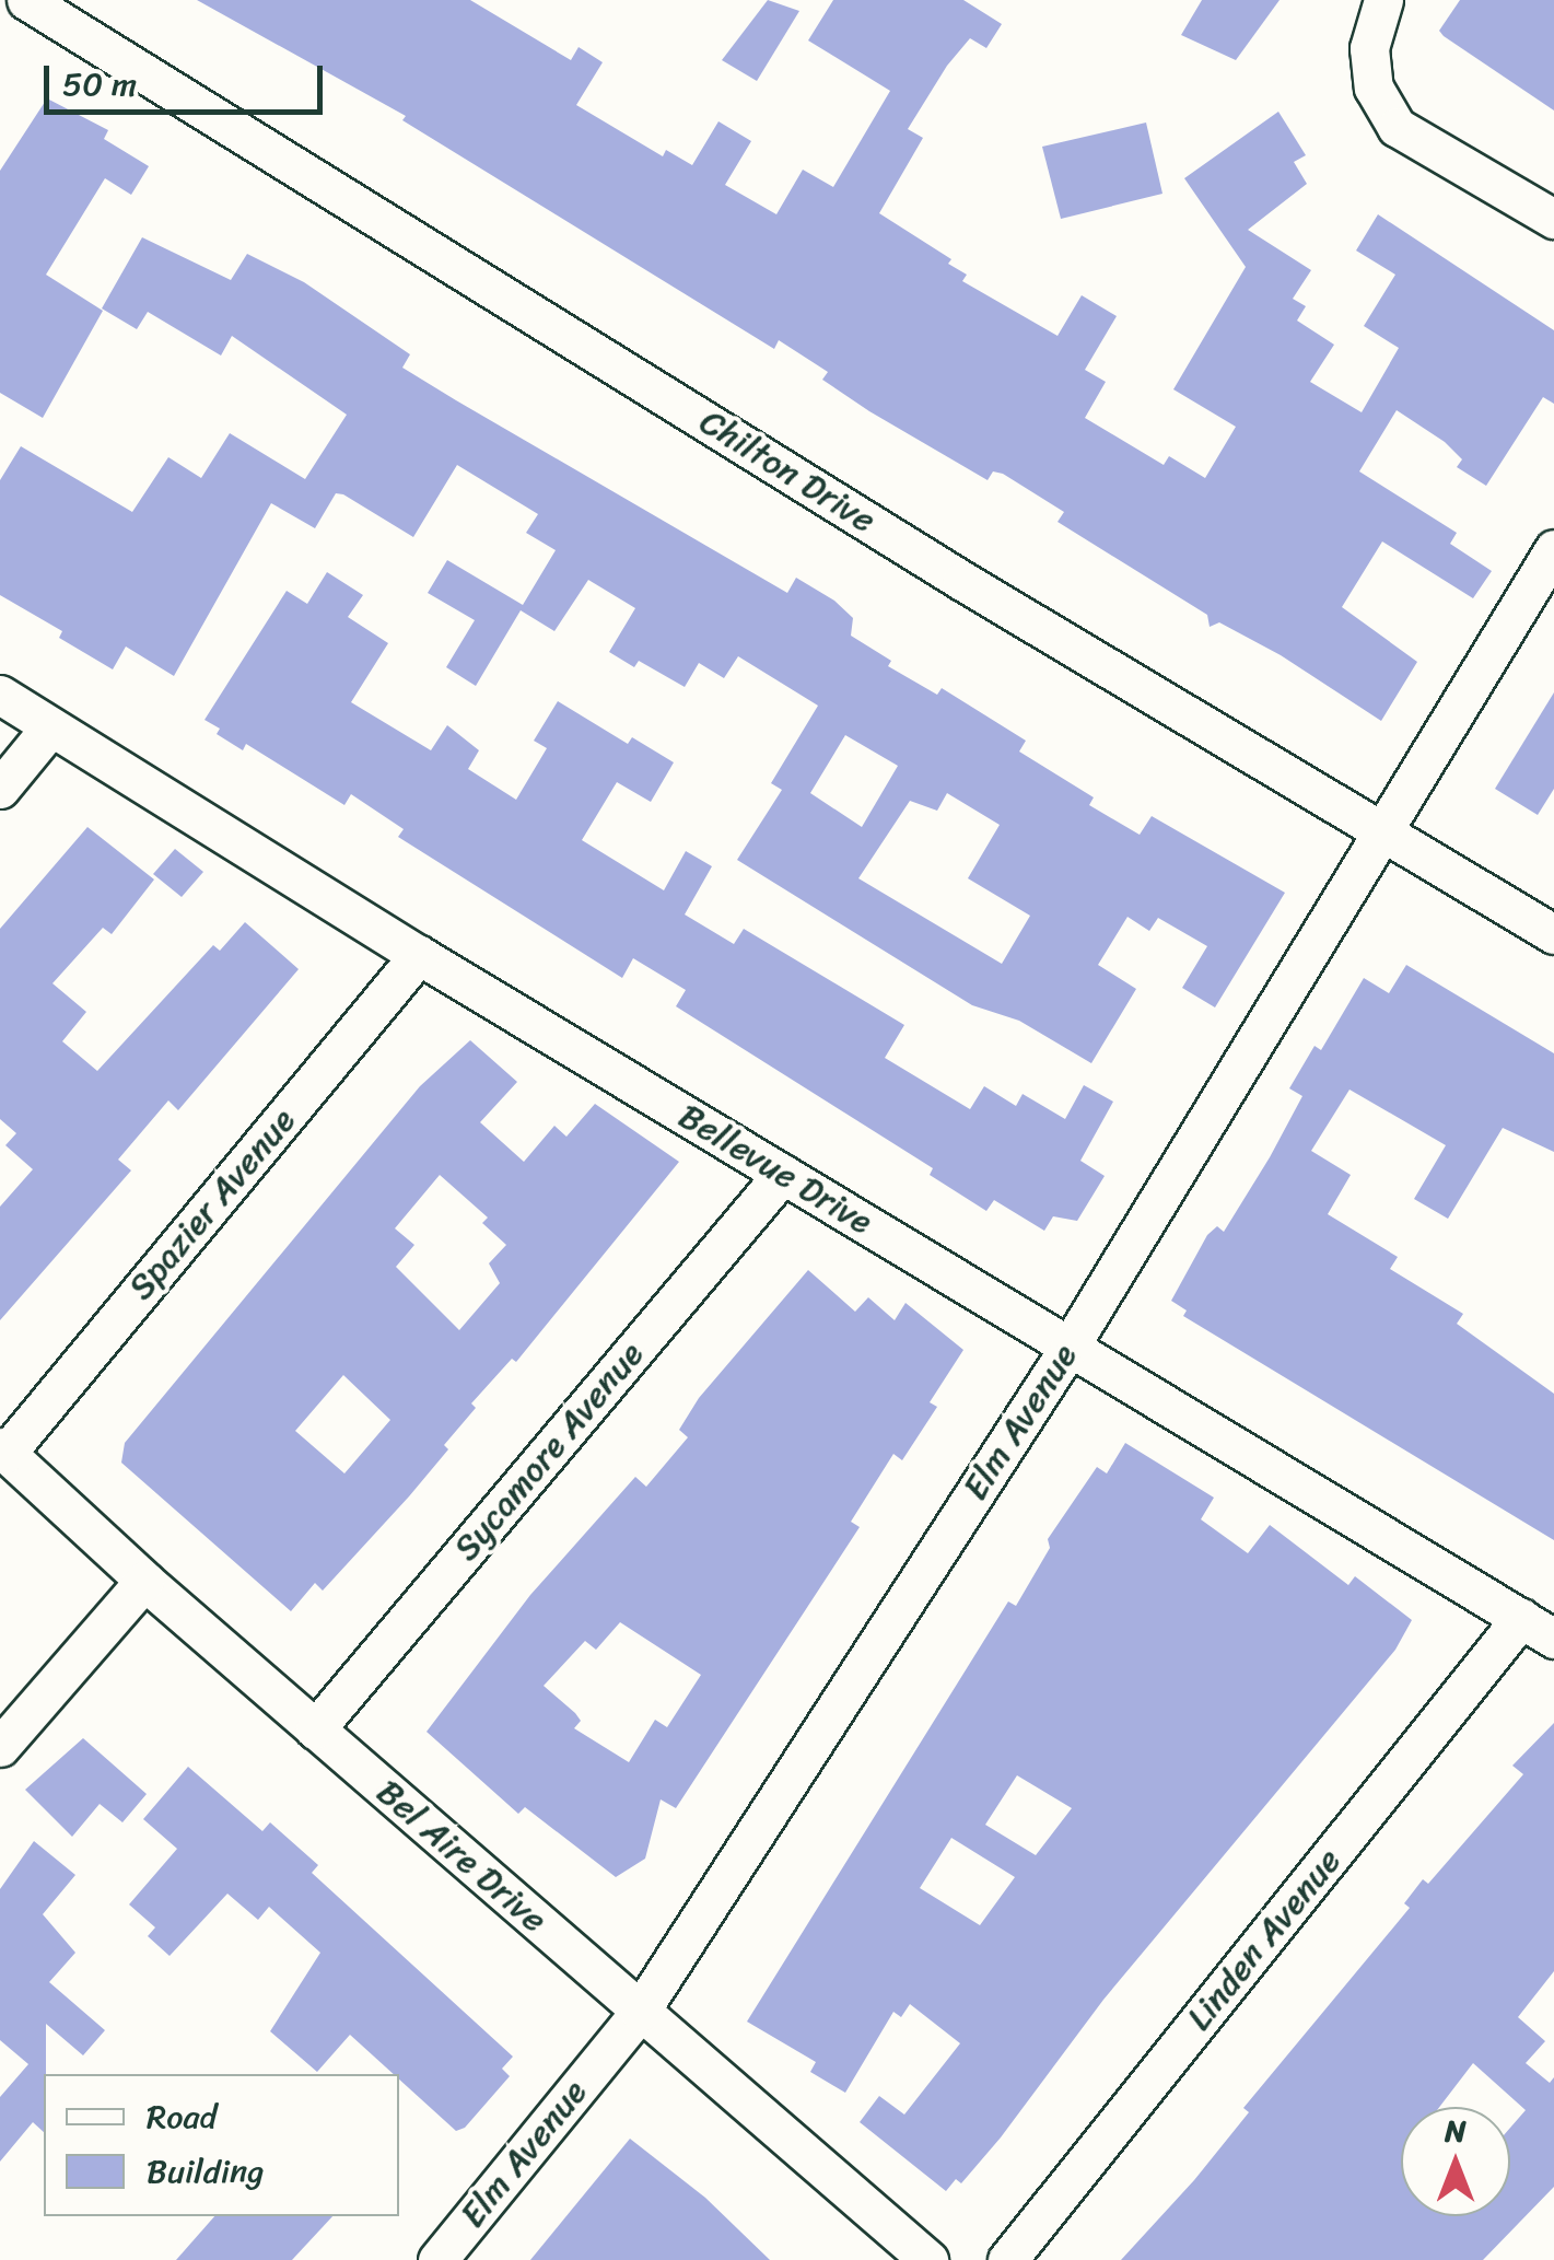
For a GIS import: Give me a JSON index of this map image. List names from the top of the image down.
{
  "streets": {
    "street": [
      "Chilton Drive",
      "Bellevue Drive",
      "Spazier Avenue",
      "Elm Avenue",
      "Sycamore Avenue",
      "Bel Aire Drive",
      "Linden Avenue"
    ]
  },
  "crossings": [
    ["Chilton Drive", "Elm Avenue"],
    ["Bellevue Drive", "Spazier Avenue"],
    ["Bellevue Drive", "Elm Avenue"],
    ["Bellevue Drive", "Sycamore Avenue"],
    ["Bellevue Drive", "Linden Avenue"],
    ["Spazier Avenue", "Bel Aire Drive"],
    ["Elm Avenue", "Bel Aire Drive"],
    ["Sycamore Avenue", "Bel Aire Drive"]
  ],
  "legend": ["Road", "Building"],
  "scale_bar": "50 m",
  "north": "top"
}
